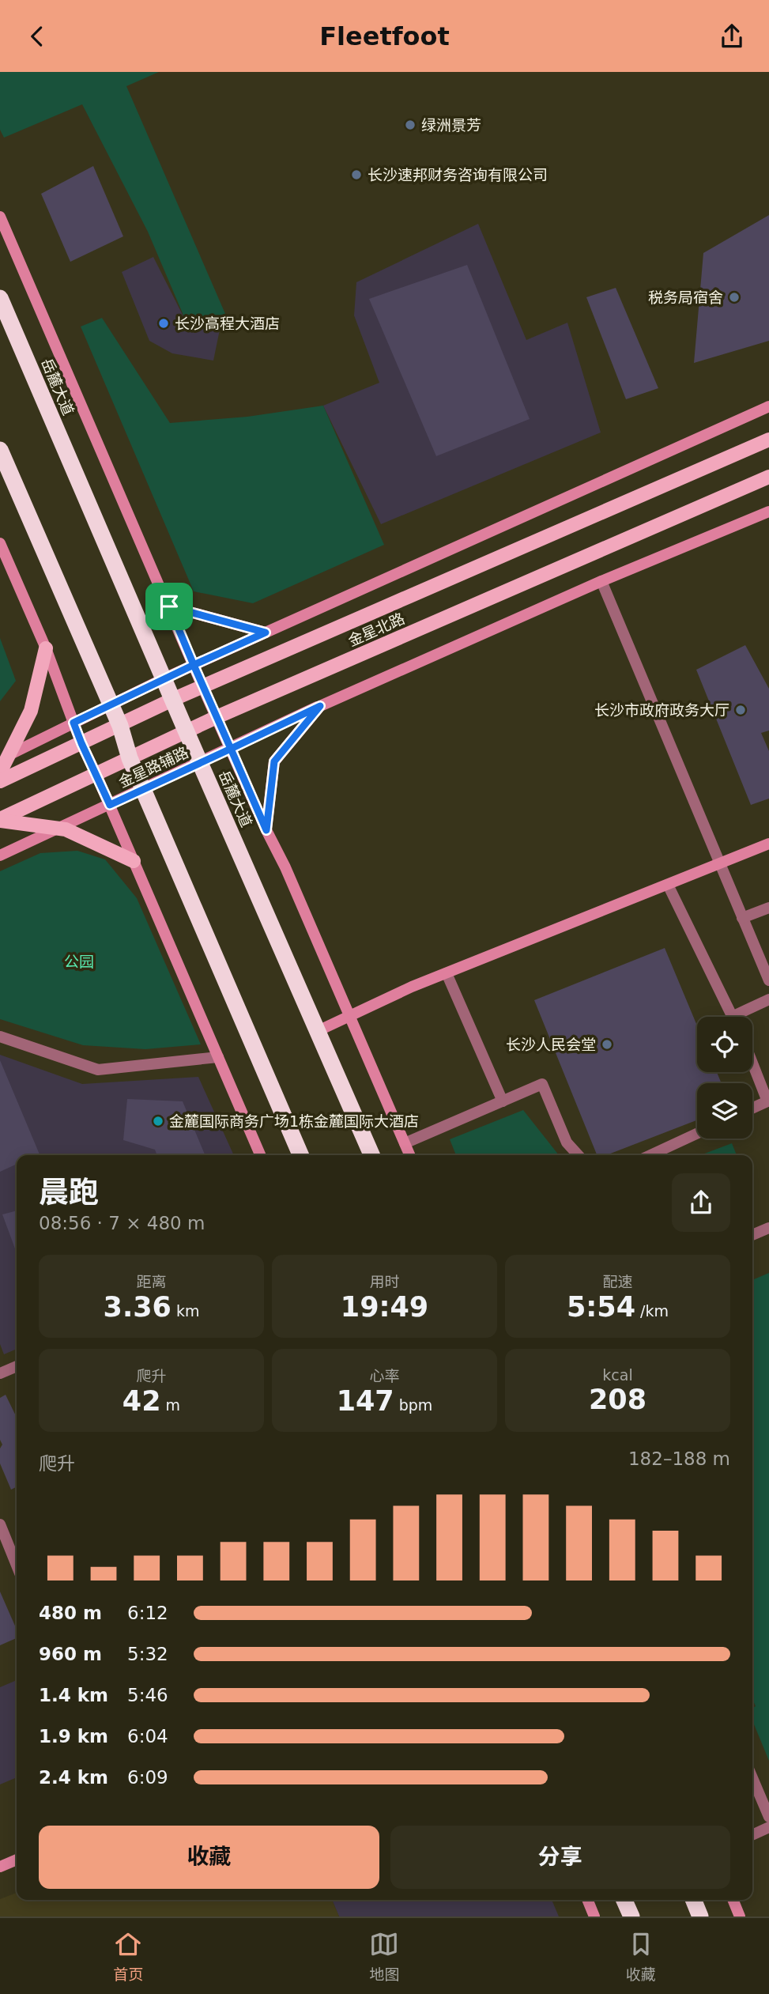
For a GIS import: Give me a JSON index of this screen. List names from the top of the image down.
{
  "streets": {
    "highway": ["岳麓大道"],
    "main road": ["金星北路"],
    "street": ["金星路辅路"]
  },
  "crossings": [
    ["岳麓大道", "金星北路"],
    ["岳麓大道", "金星路辅路"]
  ],
  "parks": ["公园"],
  "places": [
    "绿洲景芳",
    "长沙速邦财务咨询有限公司",
    "税务局宿舍",
    "长沙高程大酒店",
    "长沙市政府政务大厅",
    "长沙人民会堂",
    "金麓国际商务广场1栋金麓国际大酒店"
  ],
  "page": {
    "header": "Fleetfoot",
    "heading": ["晨跑", "08:56 · 7 × 480 m"],
    "stats": [
      ["距离", "3.36 km"],
      ["用时", "19:49"],
      ["配速", "5:54 /km"],
      ["爬升", "42 m"],
      ["心率", "147 bpm"],
      ["kcal", "208"]
    ],
    "chart": ["爬升", "182–188 m"],
    "list": [
      {
        "name": "480 m",
        "note": "6:12"
      },
      {
        "name": "960 m",
        "note": "5:32"
      },
      {
        "name": "1.4 km",
        "note": "5:46"
      },
      {
        "name": "1.9 km",
        "note": "6:04"
      },
      {
        "name": "2.4 km",
        "note": "6:09"
      }
    ],
    "buttons": ["收藏", "分享"],
    "tabs": ["首页", "地图", "收藏"]
  }
}
